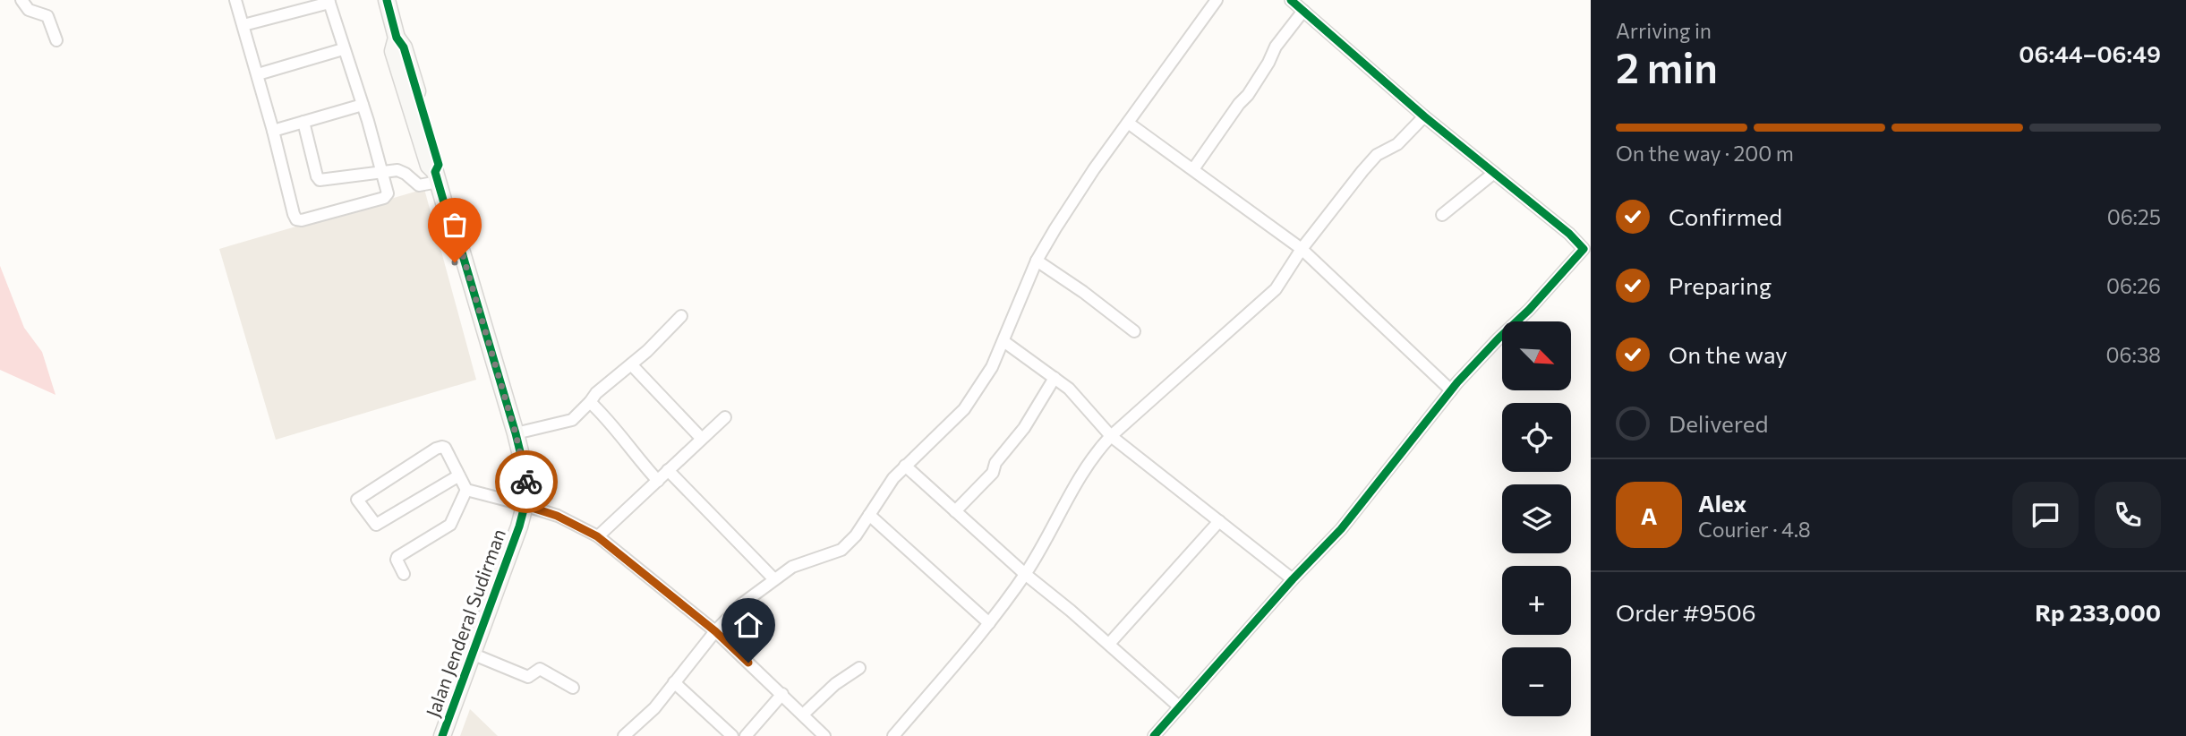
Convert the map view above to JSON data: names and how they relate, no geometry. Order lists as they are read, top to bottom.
{
  "streets": {
    "main road": ["Jalan Jenderal Sudirman"]
  },
  "north": "bottom right",
  "page": {
    "heading": ["2 min", "Arriving in", "06:44–06:49"],
    "panel": [
      "Alex",
      "Courier · 4.8",
      "Order #9506",
      "Rp 233,000"
    ],
    "bar": "On the way · 200 m",
    "list": [
      ["Confirmed", "06:25"],
      ["Preparing", "06:26"],
      ["On the way", "06:38"],
      "Delivered"
    ],
    "map_buttons": ["+", "−"],
    "round": "A"
  }
}
